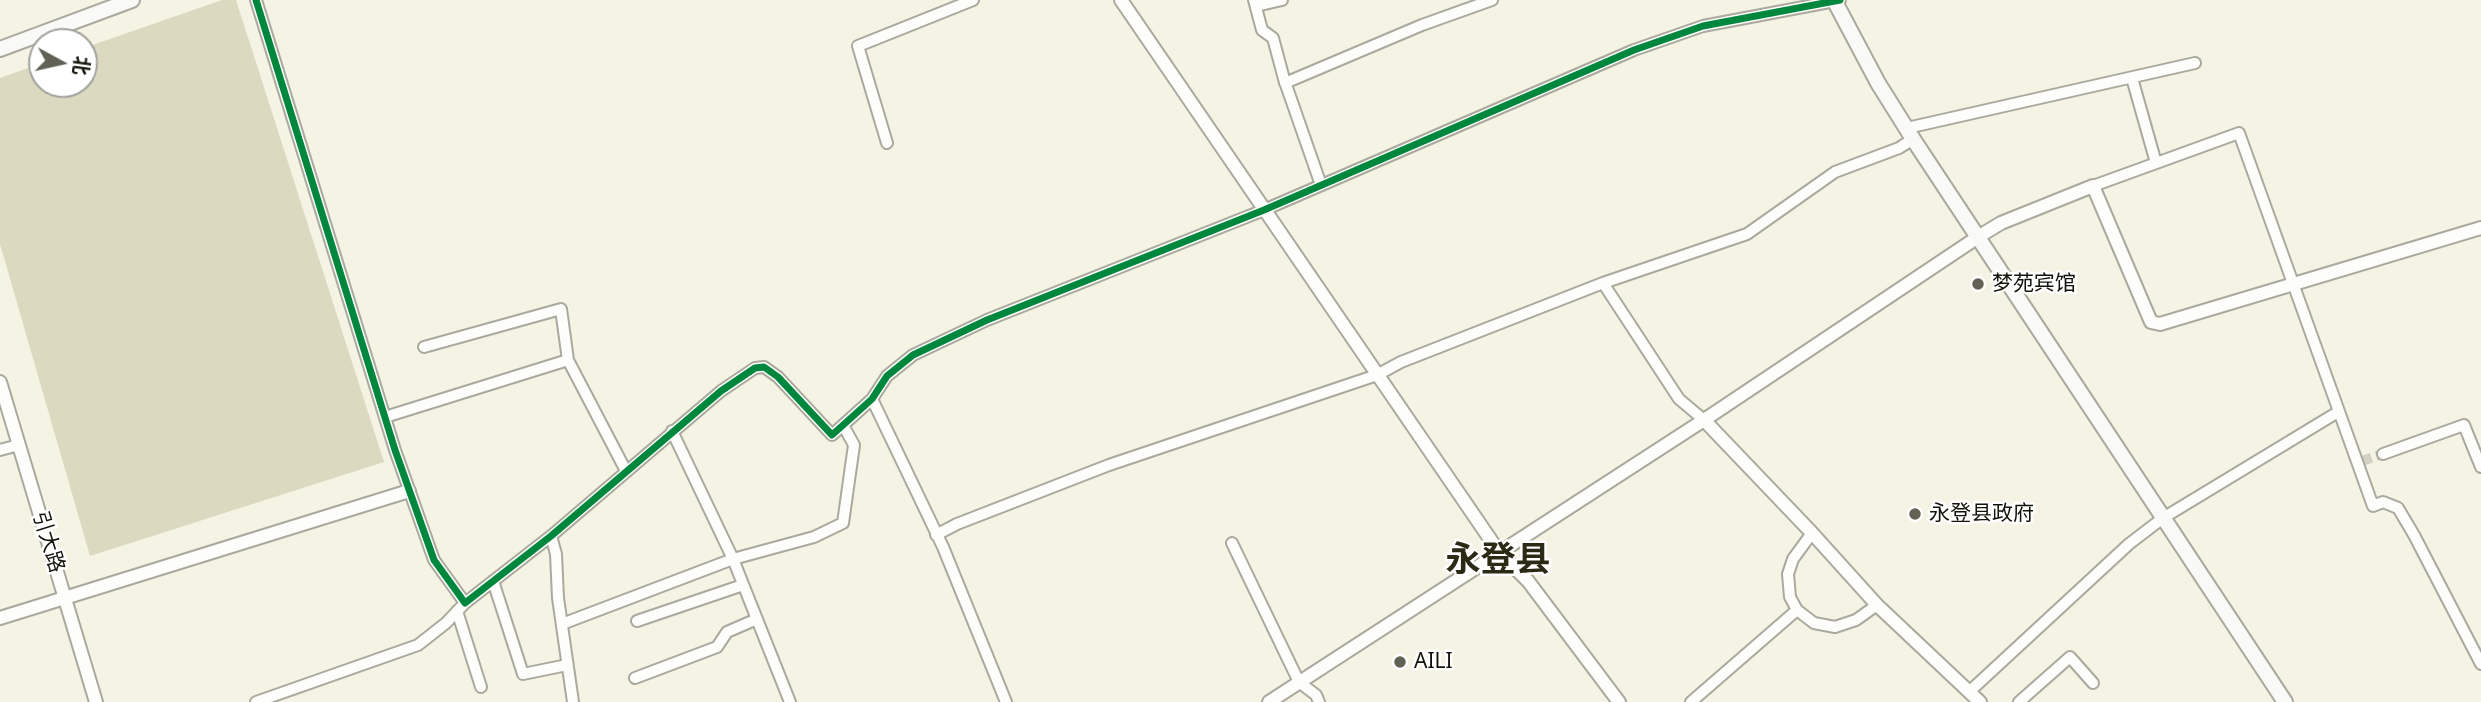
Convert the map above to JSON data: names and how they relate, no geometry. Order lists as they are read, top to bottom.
{
  "streets": {
    "street": ["引大路"]
  },
  "districts": ["永登县"],
  "places": ["梦苑宾馆", "永登县政府", "AILI"],
  "north": "right"
}
